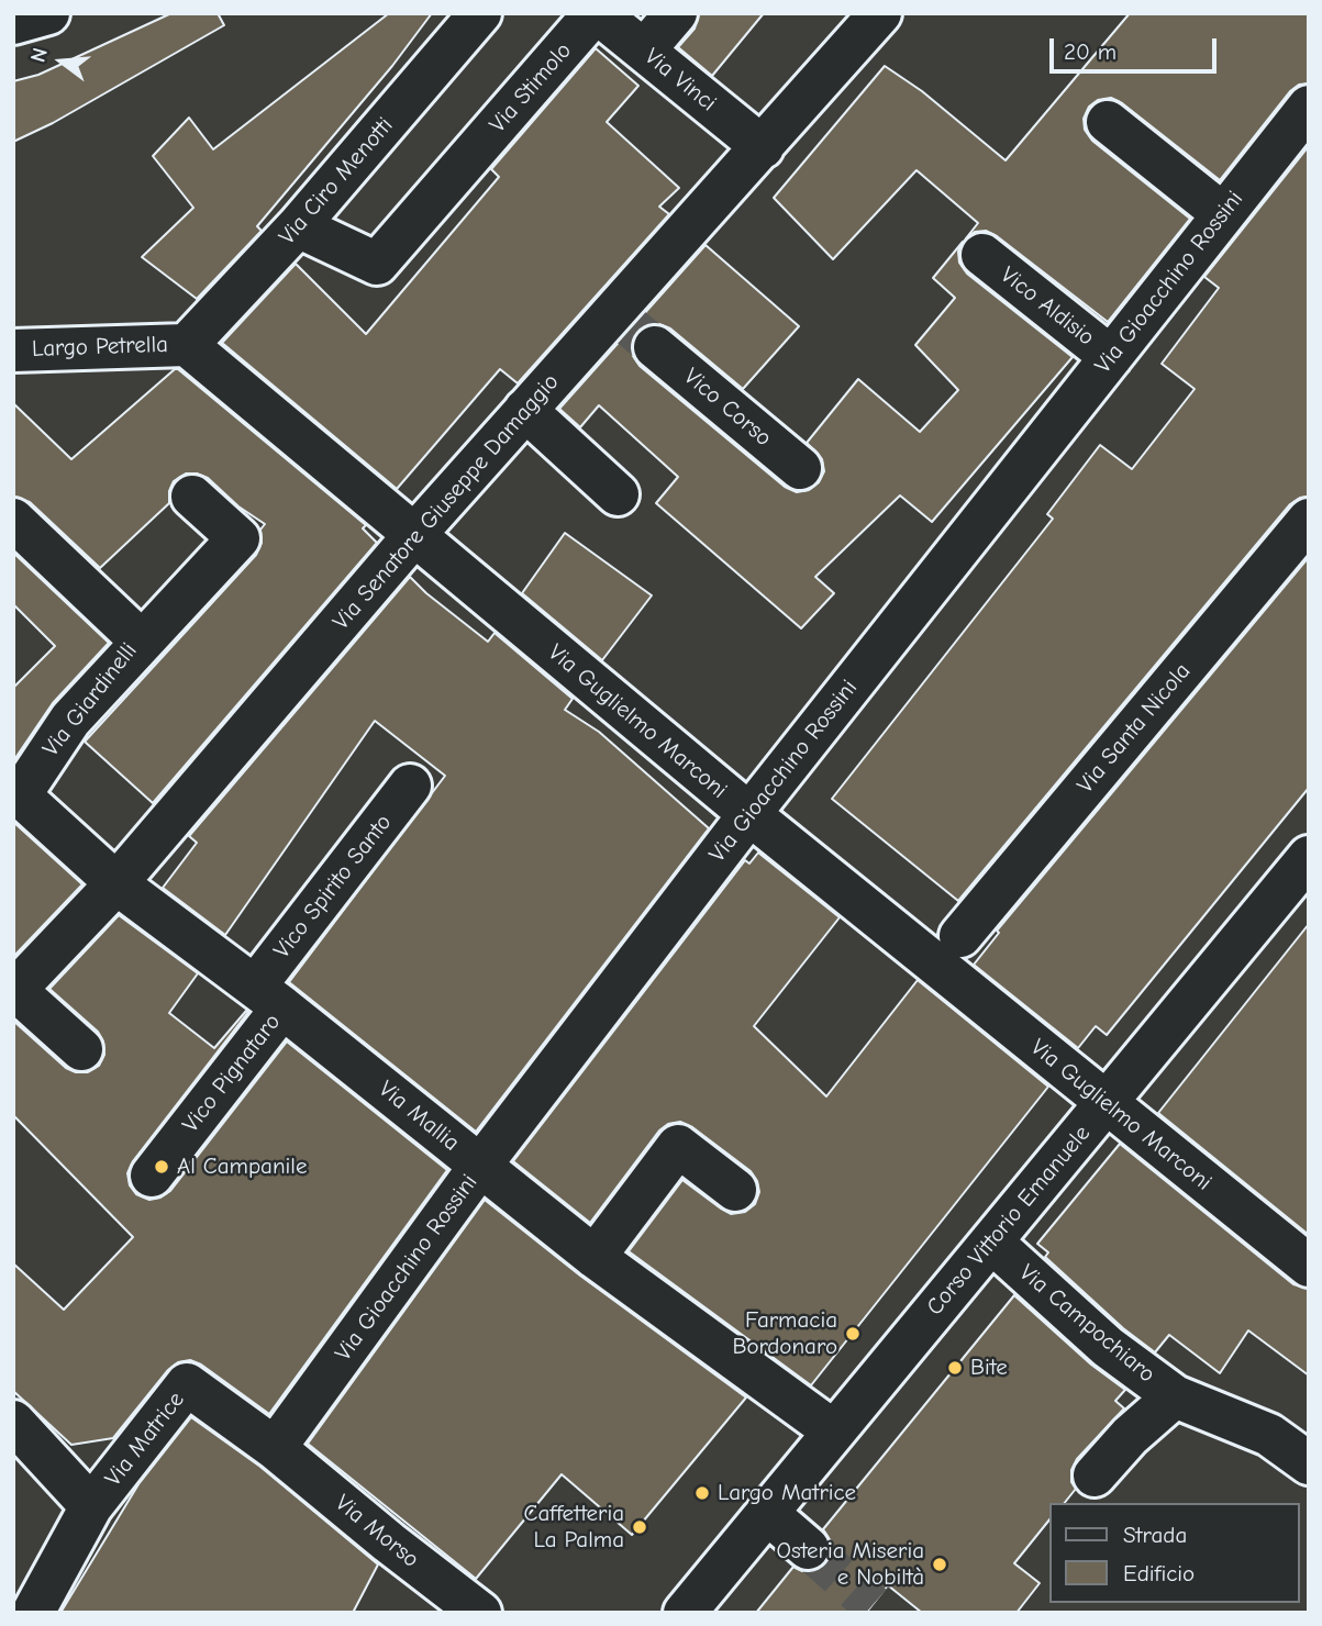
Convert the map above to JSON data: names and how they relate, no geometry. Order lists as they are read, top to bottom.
{
  "streets": {
    "street": [
      "Via Vinci",
      "Via Stimolo",
      "Via Ciro Menotti",
      "Via Gioacchino Rossini",
      "Vico Aldisio",
      "Largo Petrella",
      "Vico Corso",
      "Via Senatore Giuseppe Damaggio",
      "Via Giardinelli",
      "Via Guglielmo Marconi",
      "Via Santa Nicola",
      "Vico Spirito Santo",
      "Vico Pignataro",
      "Via Mallia",
      "Corso Vittorio Emanuele",
      "Via Campochiaro",
      "Via Matrice",
      "Via Morso"
    ]
  },
  "crossings": [
    ["Via Vinci", "Via Stimolo"],
    ["Via Vinci", "Via Senatore Giuseppe Damaggio"],
    ["Via Stimolo", "Via Ciro Menotti"],
    ["Via Ciro Menotti", "Largo Petrella"],
    ["Via Ciro Menotti", "Via Guglielmo Marconi"],
    ["Via Gioacchino Rossini", "Vico Aldisio"],
    ["Via Gioacchino Rossini", "Via Guglielmo Marconi"],
    ["Via Gioacchino Rossini", "Via Mallia"],
    ["Via Gioacchino Rossini", "Via Matrice"],
    ["Via Gioacchino Rossini", "Via Morso"],
    ["Largo Petrella", "Via Guglielmo Marconi"],
    ["Via Senatore Giuseppe Damaggio", "Via Giardinelli"],
    ["Via Senatore Giuseppe Damaggio", "Via Guglielmo Marconi"],
    ["Via Senatore Giuseppe Damaggio", "Via Mallia"],
    ["Via Giardinelli", "Via Mallia"],
    ["Via Guglielmo Marconi", "Corso Vittorio Emanuele"],
    ["Vico Spirito Santo", "Vico Pignataro"],
    ["Vico Spirito Santo", "Via Mallia"],
    ["Vico Pignataro", "Via Mallia"],
    ["Via Mallia", "Corso Vittorio Emanuele"],
    ["Corso Vittorio Emanuele", "Via Campochiaro"],
    ["Via Matrice", "Via Morso"]
  ],
  "places": [
    "Al Campanile",
    "Farmacia Bordonaro",
    "Bite",
    "Largo Matrice",
    "Caffetteria La Palma",
    "Osteria Miseria e Nobiltà"
  ],
  "legend": ["Strada", "Edificio"],
  "scale_bar": "20 m",
  "north": "left"
}
